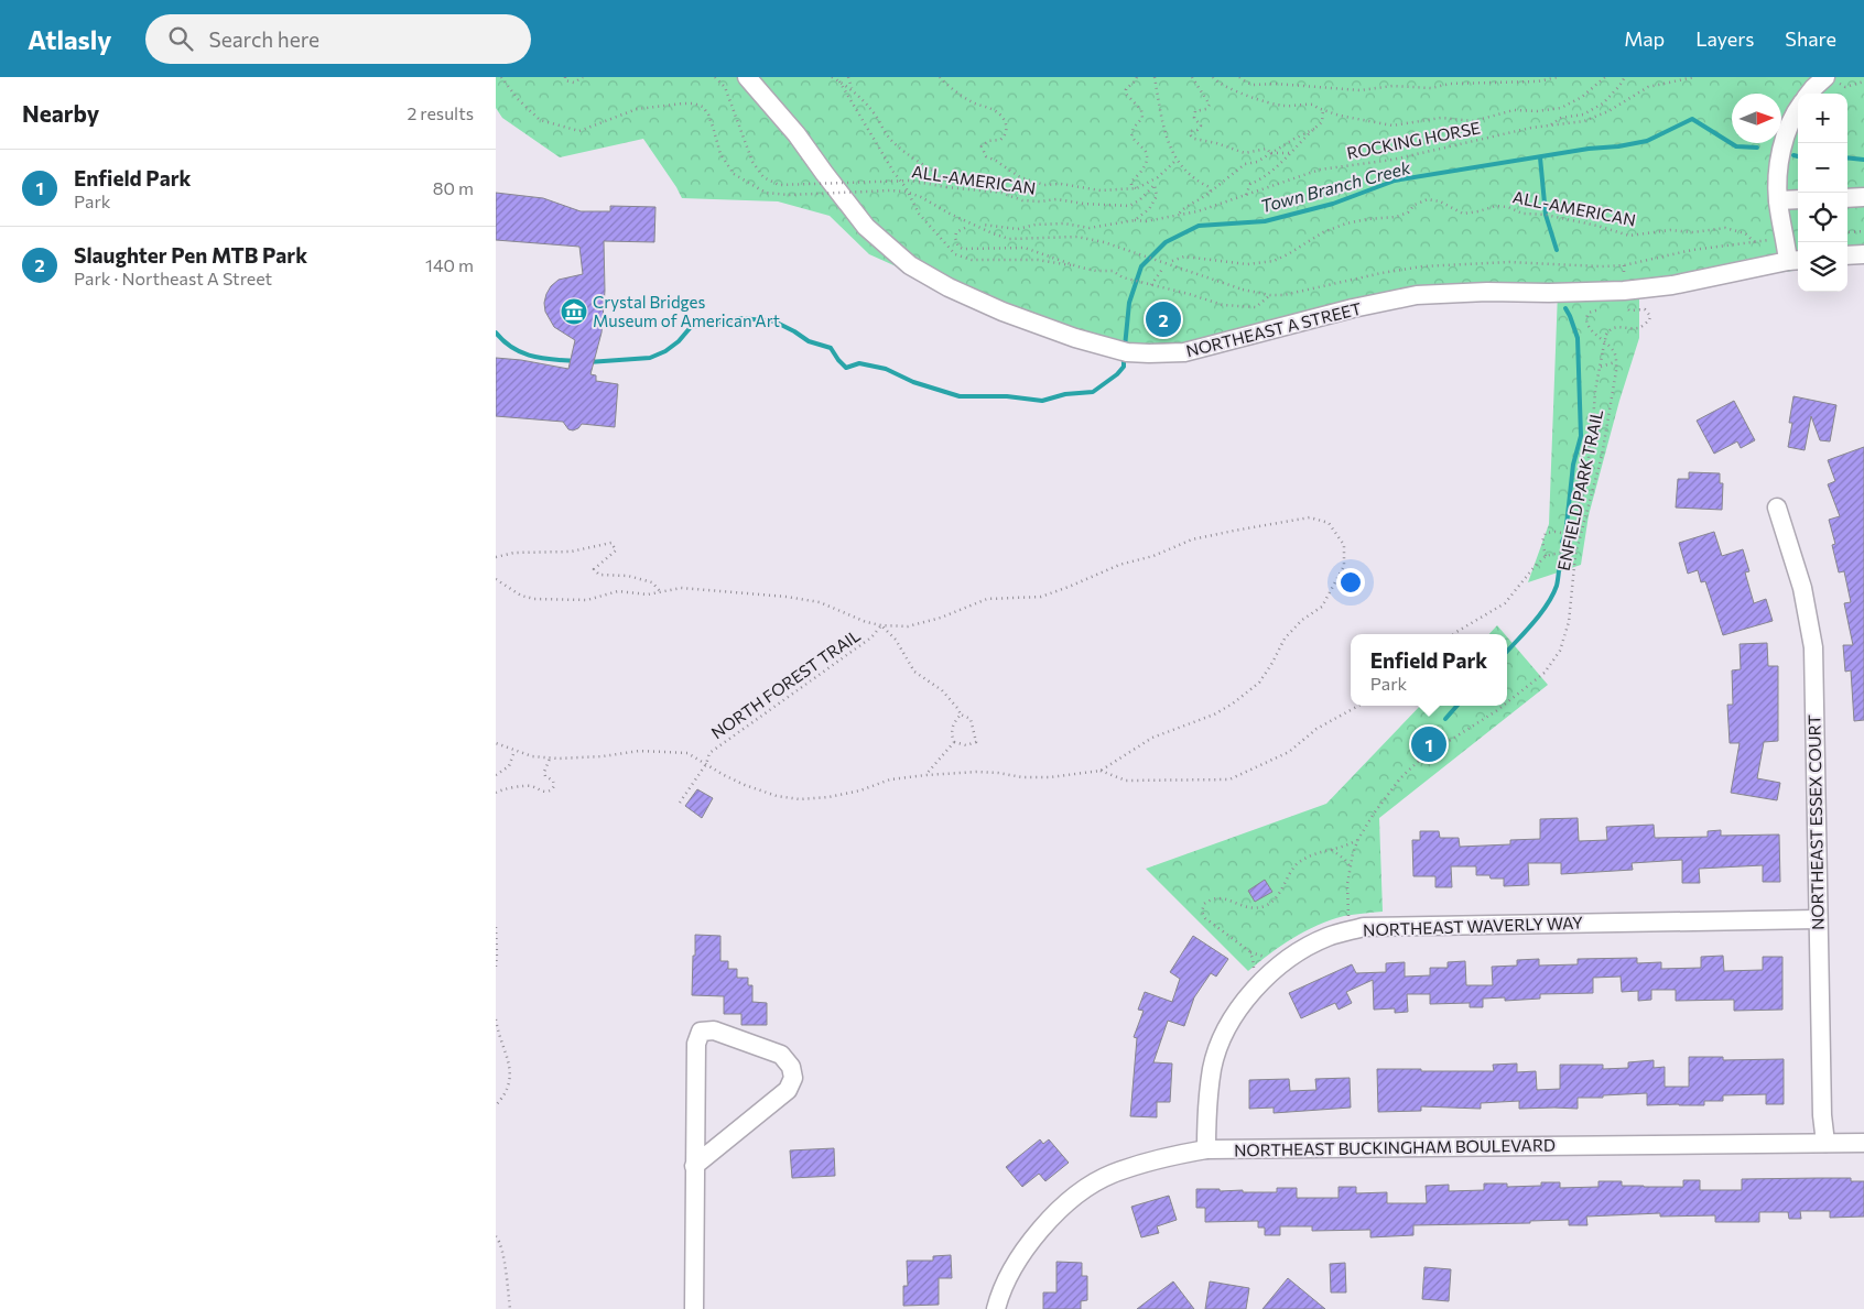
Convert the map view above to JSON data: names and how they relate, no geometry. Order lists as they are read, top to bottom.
{
  "streets": {
    "street": [
      "NORTHEAST A STREET",
      "NORTHEAST ESSEX COURT",
      "NORTHEAST WAVERLY WAY",
      "NORTHEAST BUCKINGHAM BOULEVARD"
    ],
    "path": [
      "ROCKING HORSE",
      "ALL-AMERICAN",
      "ENFIELD PARK TRAIL",
      "NORTH FOREST TRAIL"
    ]
  },
  "crossings": [
    ["ENFIELD PARK TRAIL", "NORTHEAST WAVERLY WAY"],
    ["NORTHEAST ESSEX COURT", "NORTHEAST WAVERLY WAY"],
    ["NORTHEAST ESSEX COURT", "NORTHEAST BUCKINGHAM BOULEVARD"],
    ["NORTHEAST WAVERLY WAY", "NORTHEAST BUCKINGHAM BOULEVARD"]
  ],
  "water": ["Town Branch Creek"],
  "places": {
    "museum": ["Crystal Bridges Museum of American Art"]
  },
  "north": "right",
  "page": {
    "header": "Atlasly",
    "search": "Search here",
    "nav": ["Map", "Layers", "Share"],
    "heading": ["Nearby", "2 results"],
    "map_buttons": ["+", "−"],
    "list": [
      {
        "mark": "1",
        "name": "Enfield Park",
        "note": "Park",
        "value": "80 m"
      },
      {
        "mark": "2",
        "name": "Slaughter Pen MTB Park",
        "note": "Park · Northeast A Street",
        "value": "140 m"
      }
    ],
    "pins": ["2", "1"],
    "popup": ["Enfield Park", "Park"]
  }
}
